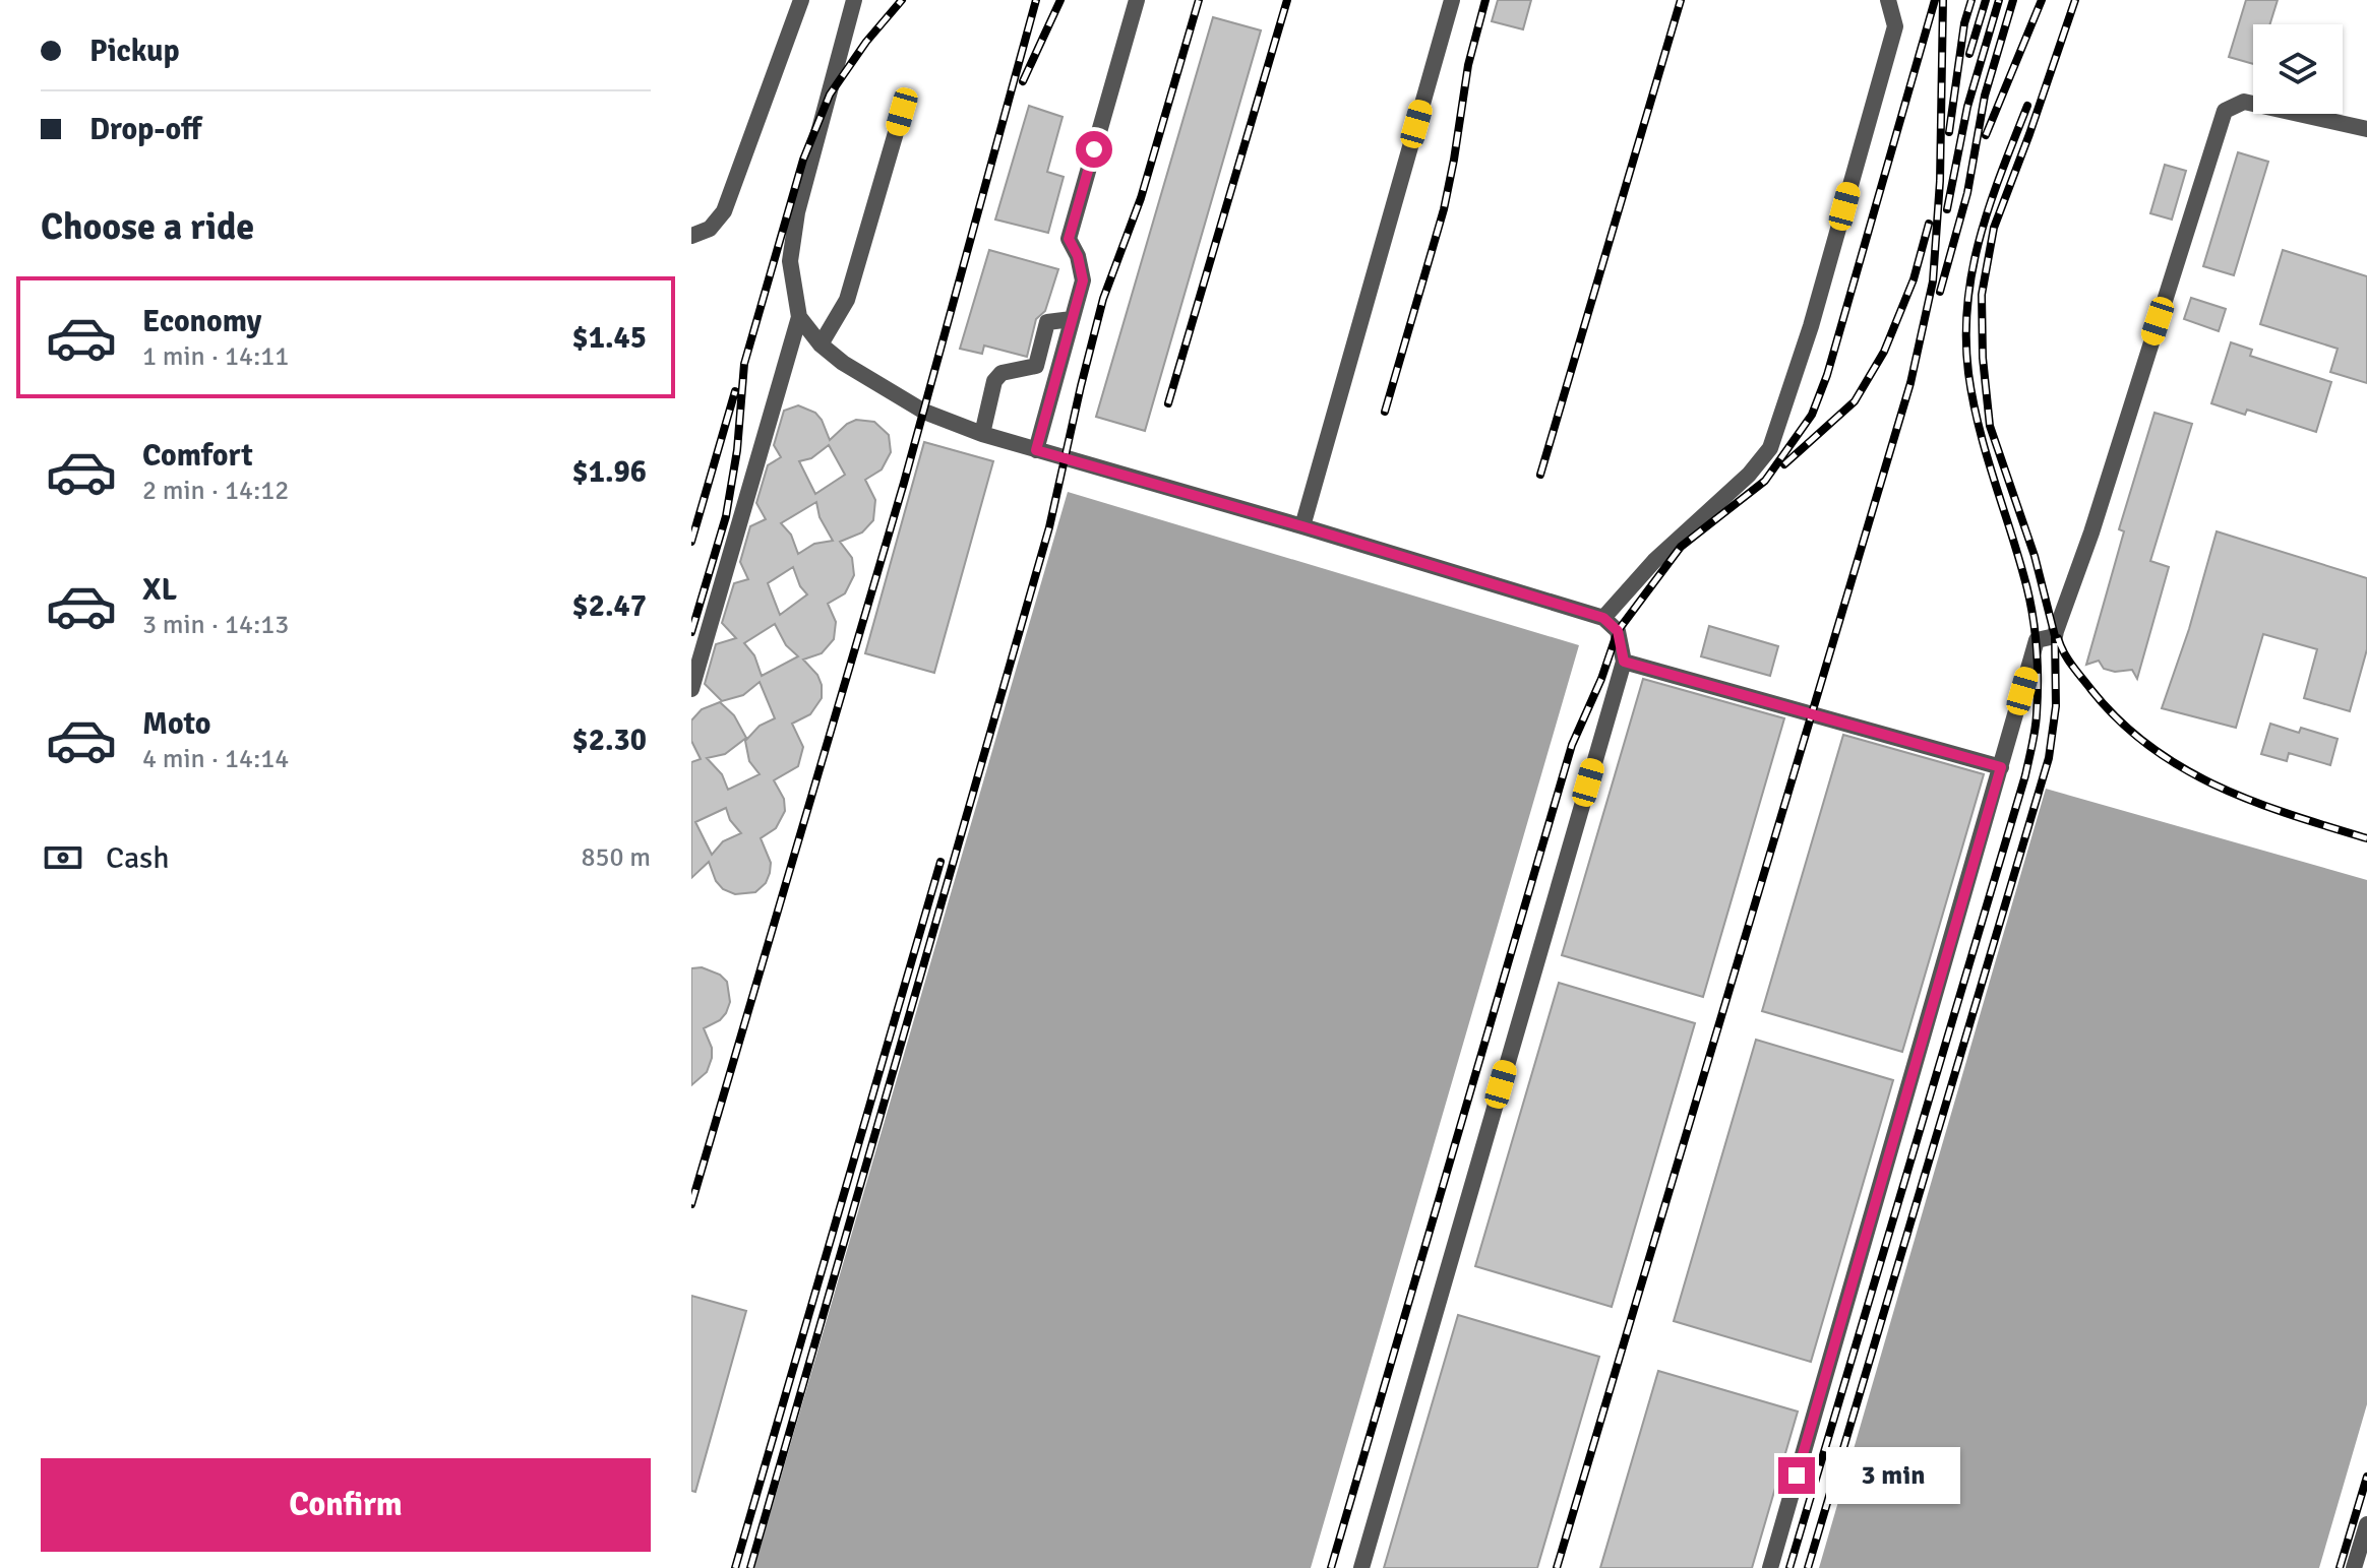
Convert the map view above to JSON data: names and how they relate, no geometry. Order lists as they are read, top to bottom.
{
  "page": {
    "banner": ["Pickup", "Drop-off"],
    "heading": "Choose a ride",
    "list": [
      {
        "name": "Economy",
        "note": "1 min · 14:11",
        "value": "$1.45"
      },
      {
        "name": "Comfort",
        "note": "2 min · 14:12",
        "value": "$1.96"
      },
      {
        "name": "XL",
        "note": "3 min · 14:13",
        "value": "$2.47"
      },
      {
        "name": "Moto",
        "note": "4 min · 14:14",
        "value": "$2.30"
      }
    ],
    "pay": ["Cash", "850 m"],
    "buttons": "Confirm",
    "bubble": "3 min"
  }
}
